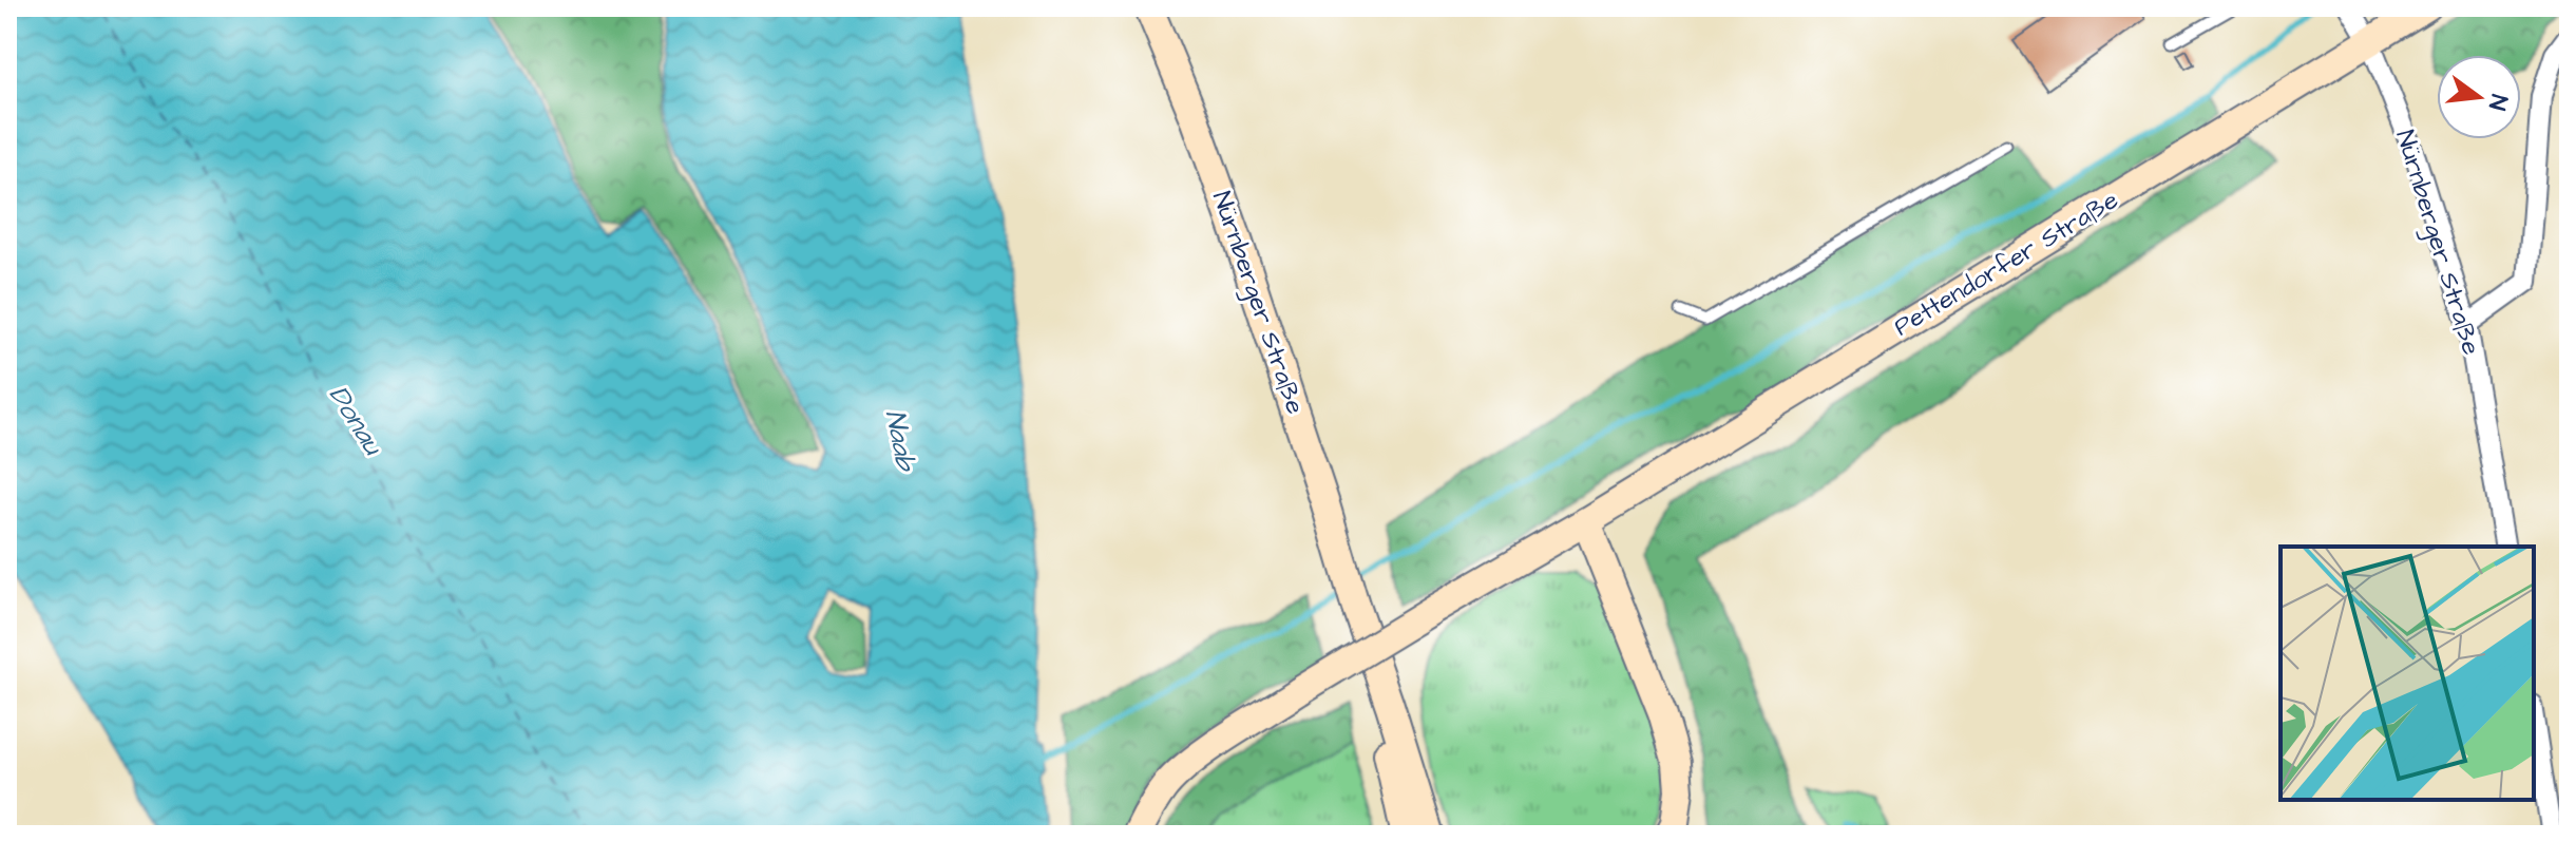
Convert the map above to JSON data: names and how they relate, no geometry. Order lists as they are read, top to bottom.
{
  "streets": {
    "main road": ["Nürnberger Straße", "Pettendorfer Straße"]
  },
  "crossings": [
    ["Nürnberger Straße", "Pettendorfer Straße"]
  ],
  "water": ["Donau", "Naab"],
  "north": "right"
}
